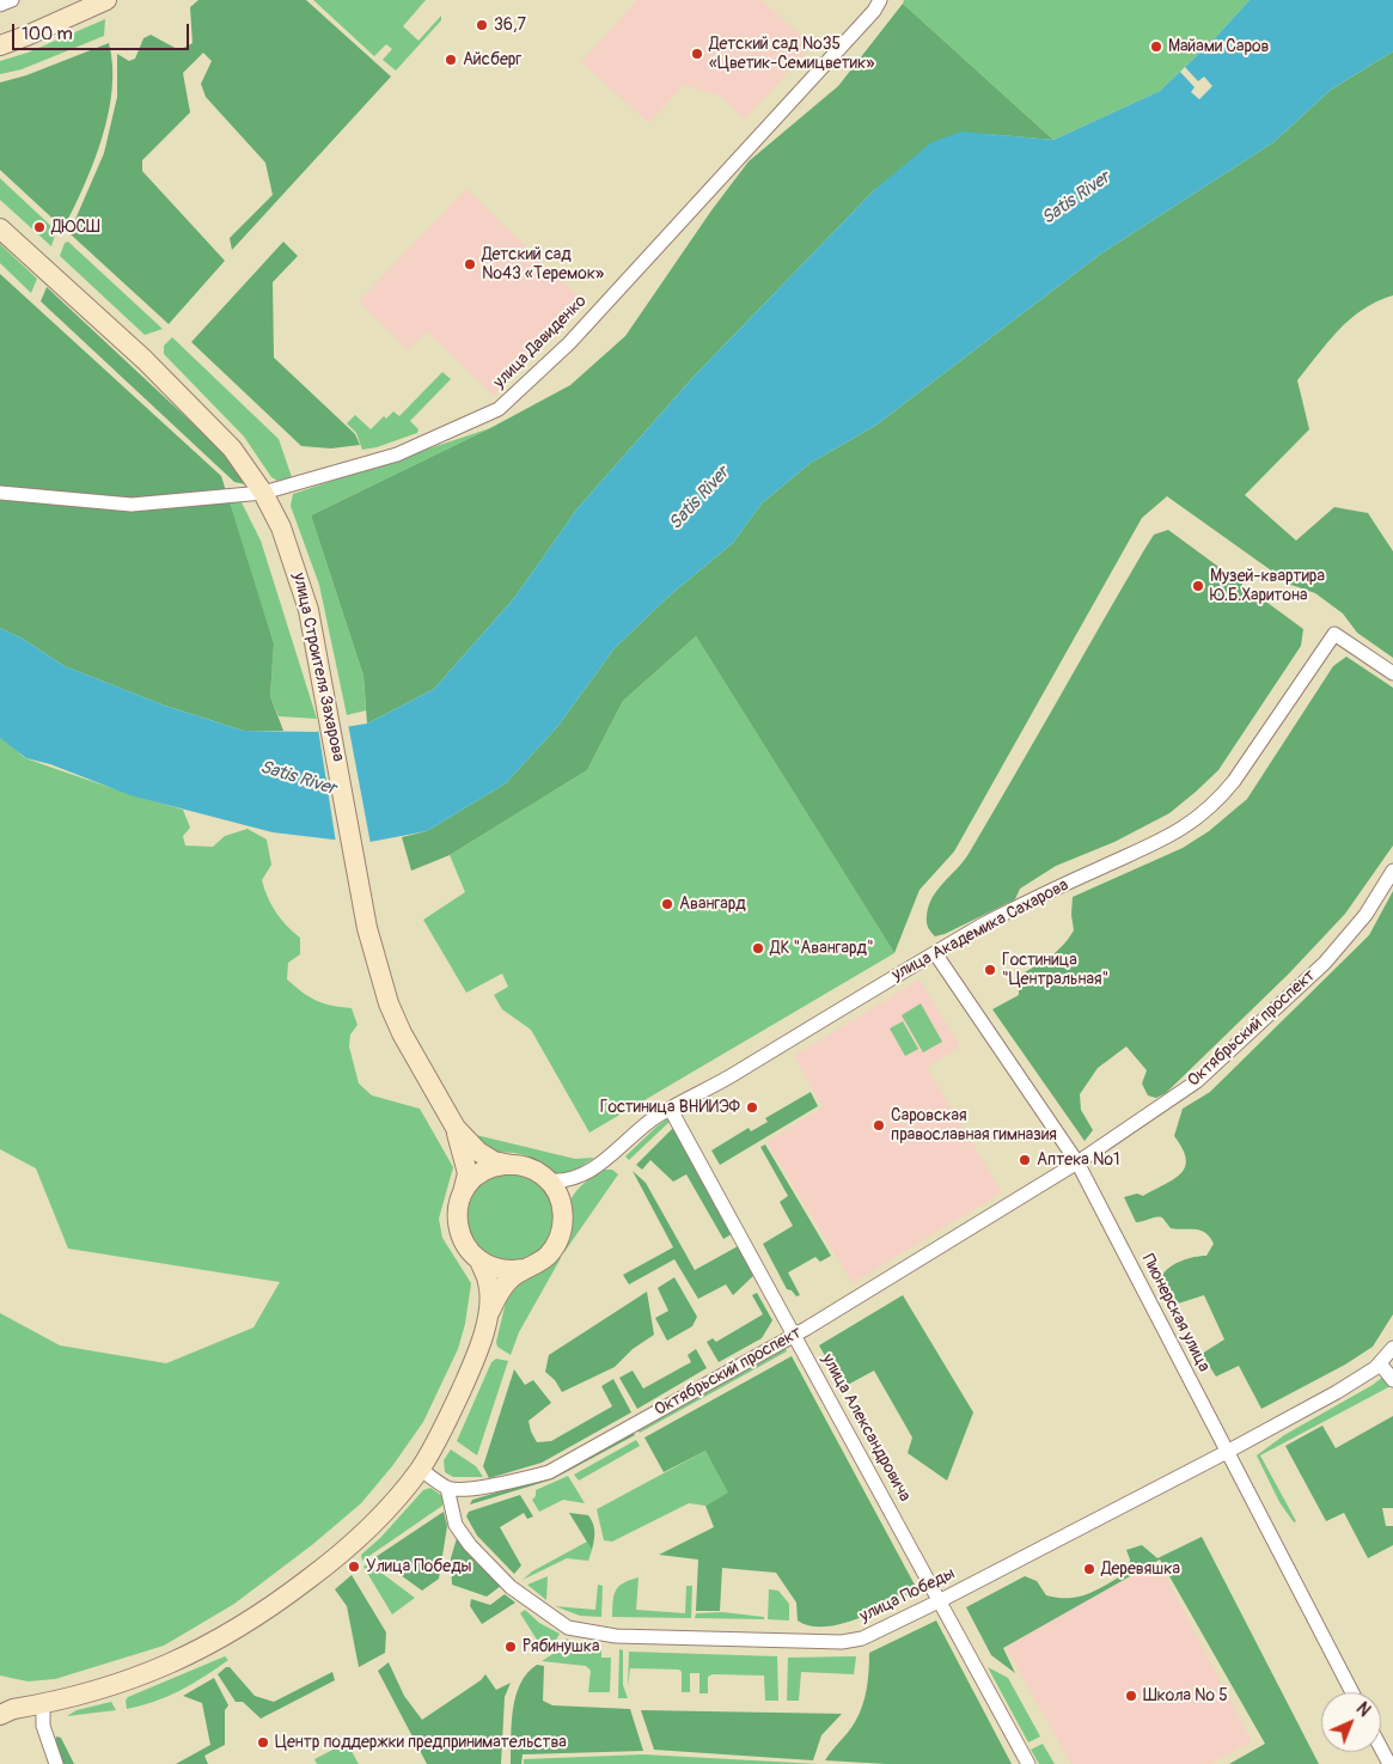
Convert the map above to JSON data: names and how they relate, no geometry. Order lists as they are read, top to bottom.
{
  "streets": {
    "street": [
      "улица Давиденко",
      "улица Строителя Захарова",
      "улица Академика Сахарова",
      "Октябрьский проспект",
      "Пионерская улица",
      "улица Александровича",
      "улица Победы"
    ]
  },
  "crossings": [
    ["улица Давиденко", "улица Строителя Захарова"],
    ["улица Строителя Захарова", "улица Академика Сахарова"],
    ["улица Академика Сахарова", "Пионерская улица"],
    ["улица Академика Сахарова", "улица Александровича"],
    ["Октябрьский проспект", "Пионерская улица"],
    ["Октябрьский проспект", "улица Александровича"],
    ["Октябрьский проспект", "улица Победы"],
    ["Пионерская улица", "улица Победы"],
    ["улица Александровича", "улица Победы"]
  ],
  "water": ["Satis River"],
  "places": [
    "36,7",
    "Майами Саров",
    "Детский сад №35 «Цветик-Семицветик»",
    "Айсберг",
    "ДЮСШ",
    "Детский сад №43 «Теремок»",
    "Музей-квартира Ю.Б.Харитона",
    "Авангард",
    "ДК \"Авангард\"",
    "Гостиница \"Центральная\"",
    "Гостиница ВНИИЭФ",
    "Саровская православная гимназия",
    "Аптека №1",
    "Улица Победы",
    "Деревяшка",
    "Рябинушка",
    "Школа № 5",
    "Центр поддержки предпринимательства"
  ],
  "scale_bar": "100 m",
  "north": "top right"
}
